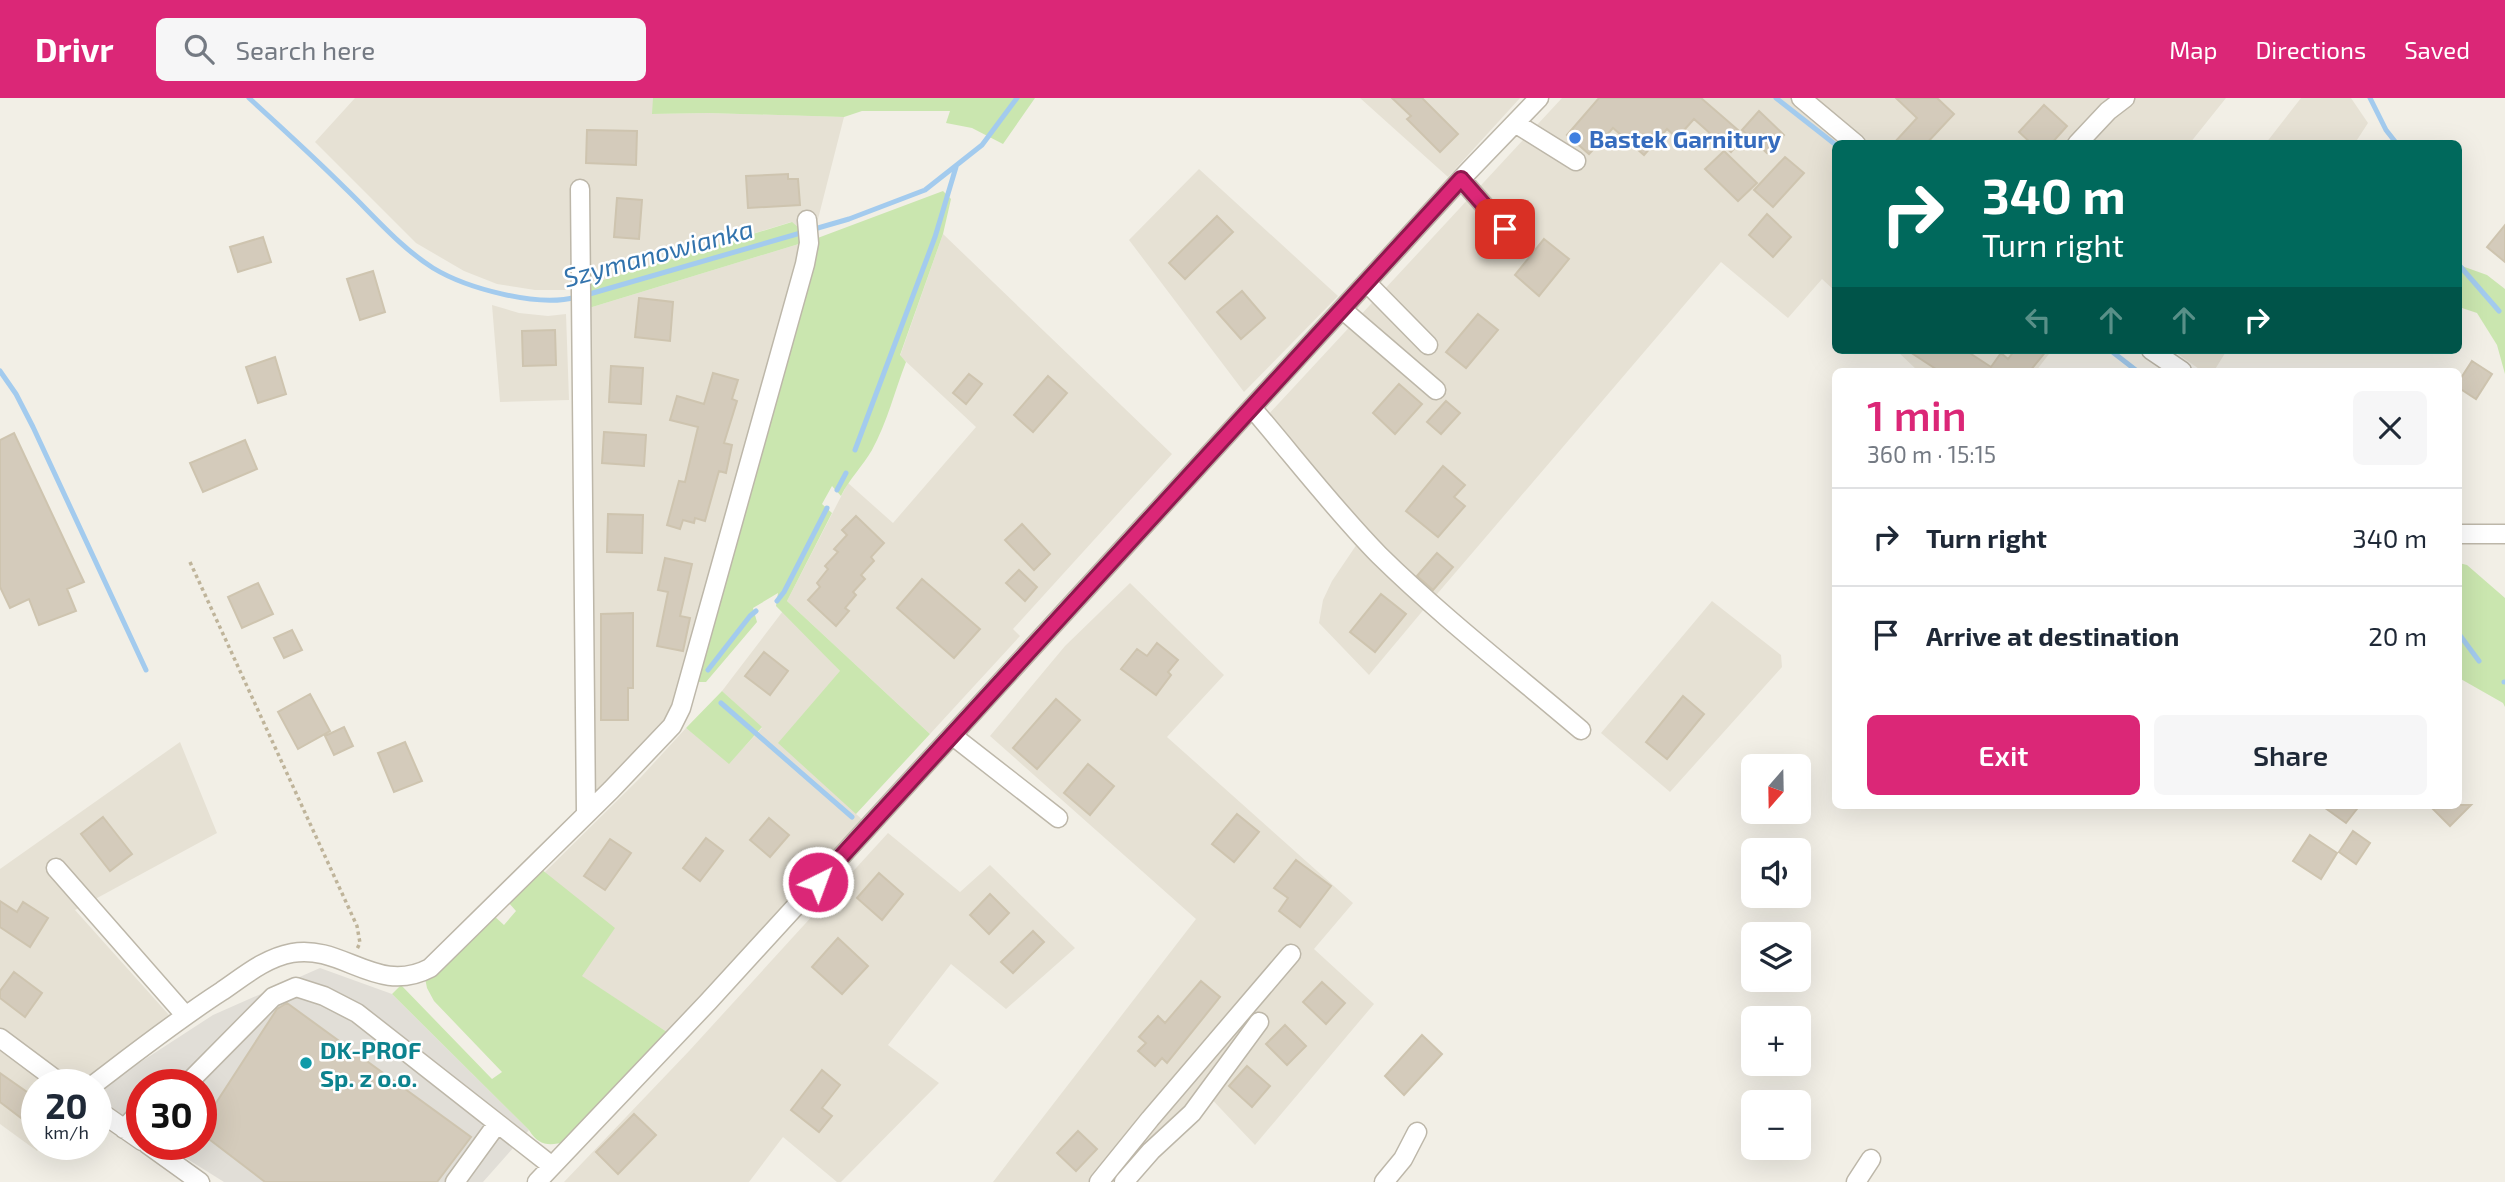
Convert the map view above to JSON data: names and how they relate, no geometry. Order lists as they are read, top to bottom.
{
  "water": ["Szymanowianka"],
  "places": ["Bastek Garnitury", "DK-PROF Sp. z o.o."],
  "north": "bottom",
  "page": {
    "header": "Drivr",
    "search": "Search here",
    "nav": ["Map", "Directions", "Saved"],
    "turn": ["340 m", "Turn right"],
    "heading": ["1 min", "360 m · 15:15"],
    "list": [
      {
        "name": "Turn right",
        "value": "340 m"
      },
      {
        "name": "Arrive at destination",
        "value": "20 m"
      }
    ],
    "buttons": ["Exit", "Share"],
    "map_buttons": ["+", "−"],
    "speed": "20 km/h",
    "limit": "30"
  }
}
